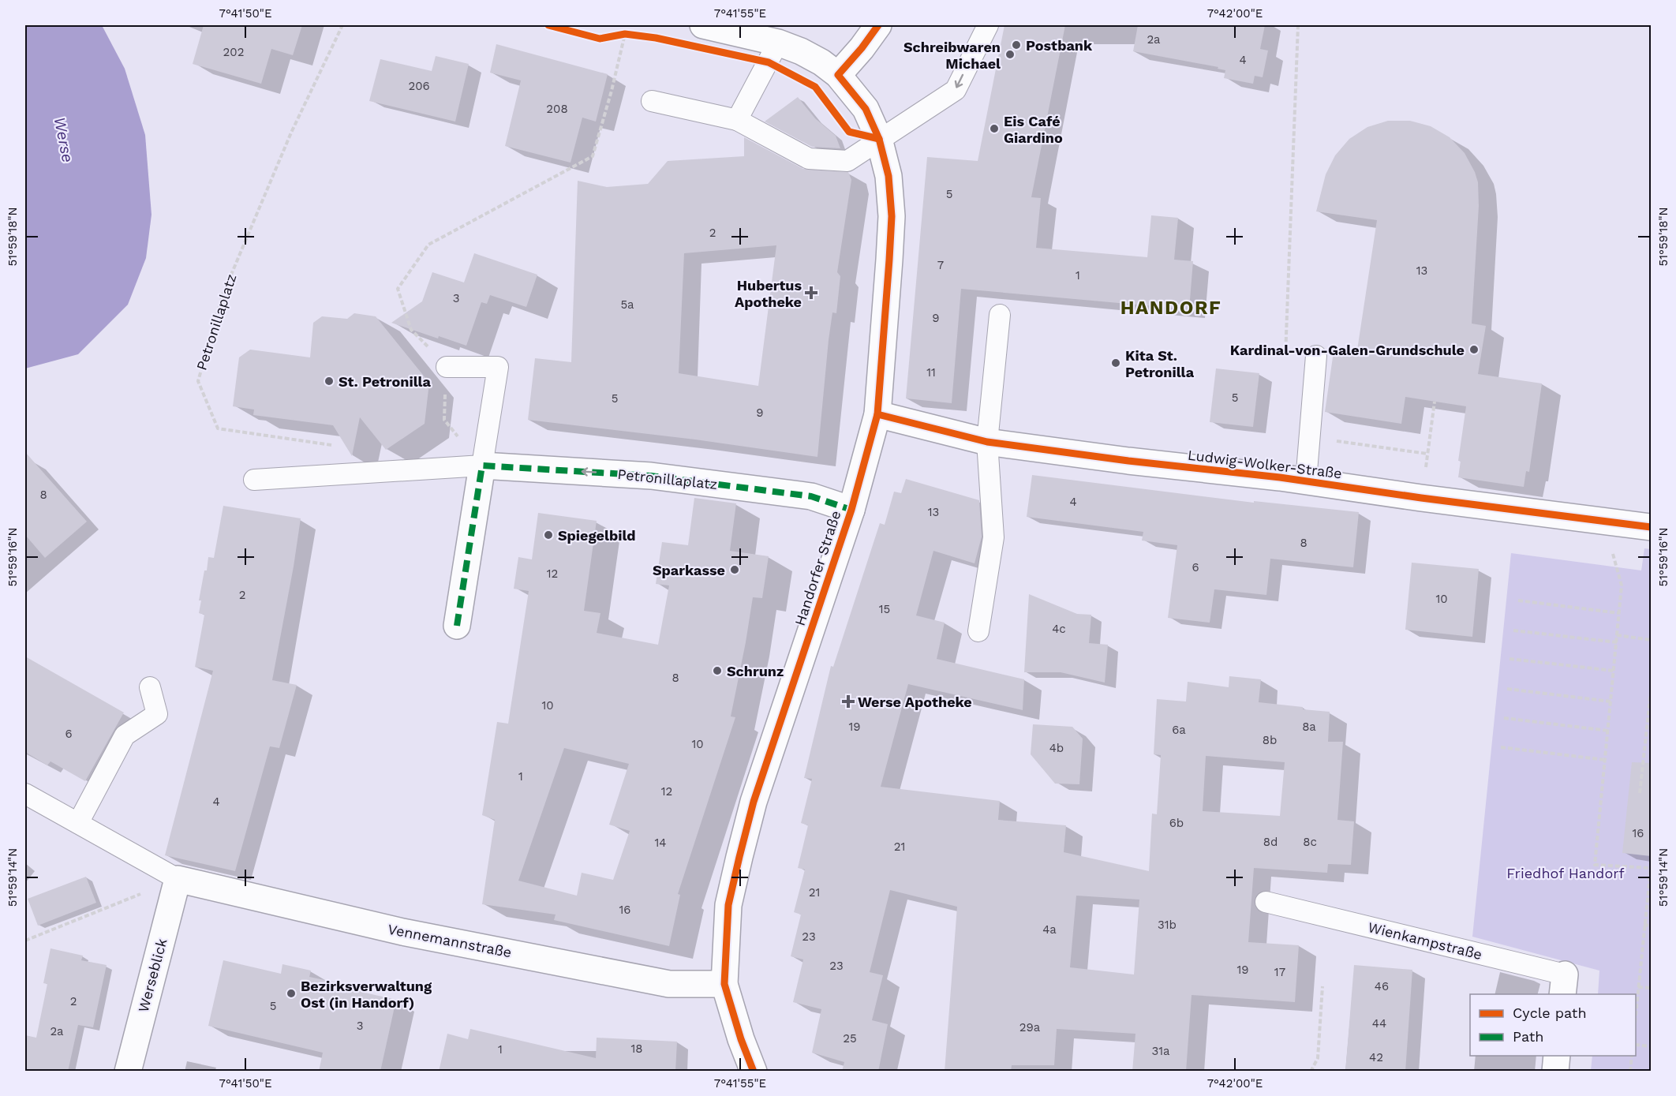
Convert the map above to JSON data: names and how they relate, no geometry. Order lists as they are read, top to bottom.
{
  "streets": {
    "street": [
      "Petronillaplatz",
      "Ludwig-Wolker-Straße",
      "Handorfer Straße",
      "Vennemannstraße",
      "Werseblick"
    ],
    "lane": ["Wienkampstraße"]
  },
  "crossings": [
    ["Petronillaplatz", "Handorfer Straße"],
    ["Ludwig-Wolker-Straße", "Handorfer Straße"],
    ["Handorfer Straße", "Vennemannstraße"],
    ["Vennemannstraße", "Werseblick"]
  ],
  "districts": ["HANDORF"],
  "water": ["Werse"],
  "parks": ["Friedhof Handorf"],
  "places": {
    "other": [
      "Postbank",
      "Schreibwaren Michael",
      "Eis Café Giardino",
      "Kardinal-von-Galen-Grundschule",
      "Kita St. Petronilla",
      "St. Petronilla",
      "Spiegelbild",
      "Sparkasse",
      "Schrunz",
      "Bezirksverwaltung Ost (in Handorf)"
    ],
    "health": ["Hubertus Apotheke", "Werse Apotheke"]
  },
  "house_numbers": [
    "2a",
    "202",
    "4",
    "206",
    "208",
    "5",
    "2",
    "7",
    "13",
    "1",
    "3",
    "5a",
    "9",
    "11",
    "5",
    "5",
    "9",
    "8",
    "4",
    "13",
    "8",
    "6",
    "12",
    "2",
    "10",
    "15",
    "4c",
    "8",
    "10",
    "19",
    "8a",
    "6a",
    "6",
    "8b",
    "10",
    "4b",
    "1",
    "12",
    "4",
    "6b",
    "16",
    "8d",
    "8c",
    "14",
    "21",
    "21",
    "16",
    "31b",
    "4a",
    "23",
    "23",
    "19",
    "17",
    "46",
    "2",
    "5",
    "44",
    "3",
    "29a",
    "2a",
    "25",
    "18",
    "1",
    "31a",
    "42"
  ],
  "legend": ["Cycle path", "Path"],
  "coordinates": [
    "7°41'50\"E",
    "7°41'55\"E",
    "7°42'00\"E",
    "51°59'18\"N",
    "51°59'16\"N",
    "51°59'14\"N"
  ]
}
